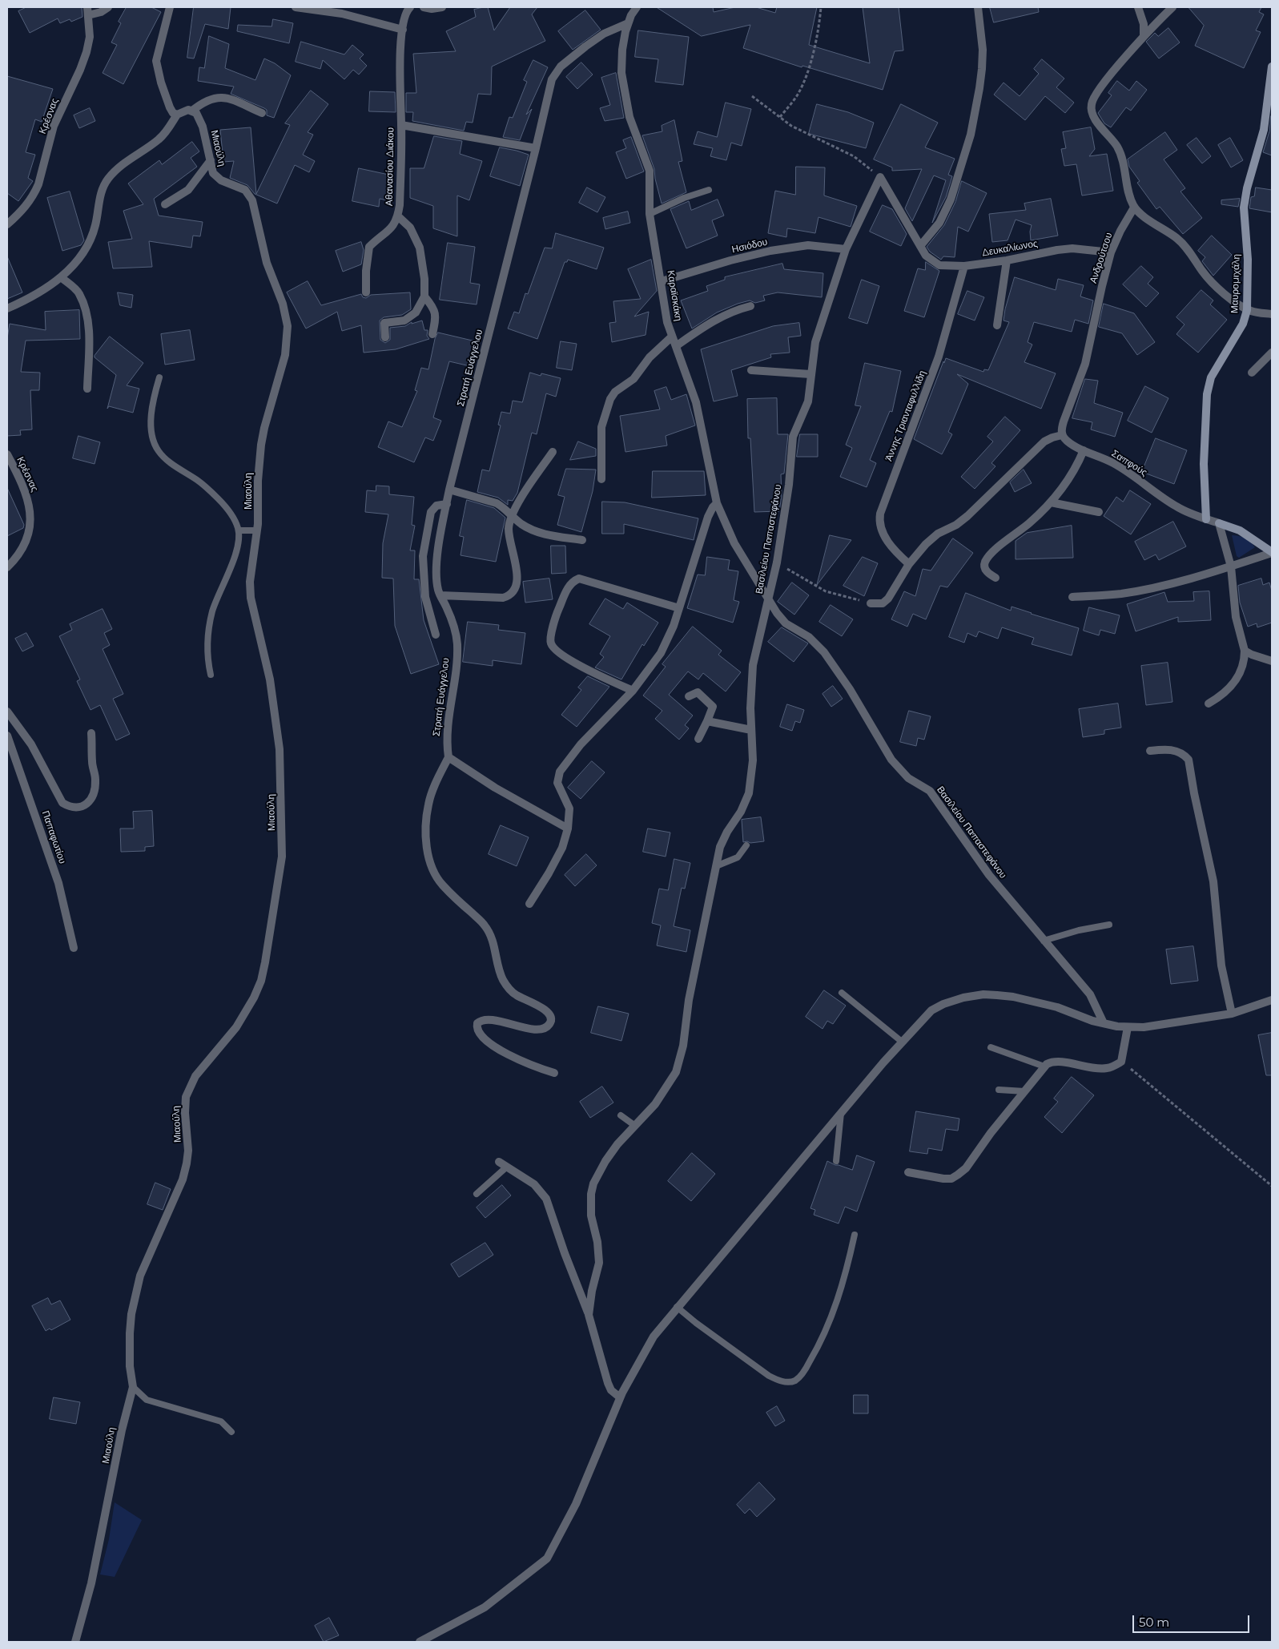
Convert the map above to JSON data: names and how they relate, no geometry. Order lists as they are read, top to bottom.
{
  "streets": {
    "street": [
      "Κρέσνας",
      "Μιαούλη",
      "Αθανασίου Διάκου",
      "Ησιόδου",
      "Δευκαλίωνος",
      "Ανδρούτσου",
      "Μαυρομιχάλη",
      "Καραϊσκάκη",
      "Στρατή Ευάγγελου",
      "Άννης Τριανταφυλλίδη",
      "Σαπφούς",
      "Βασιλείου Παπαστεφάνου",
      "Παπαφωτίου"
    ]
  },
  "crossings": [
    ["Ησιόδου", "Καραϊσκάκη"],
    ["Ησιόδου", "Βασιλείου Παπαστεφάνου"],
    ["Δευκαλίωνος", "Ανδρούτσου"],
    ["Δευκαλίωνος", "Άννης Τριανταφυλλίδη"],
    ["Μαυρομιχάλη", "Σαπφούς"],
    ["Καραϊσκάκη", "Στρατή Ευάγγελου"],
    ["Καραϊσκάκη", "Βασιλείου Παπαστεφάνου"]
  ],
  "scale_bar": "50 m"
}
